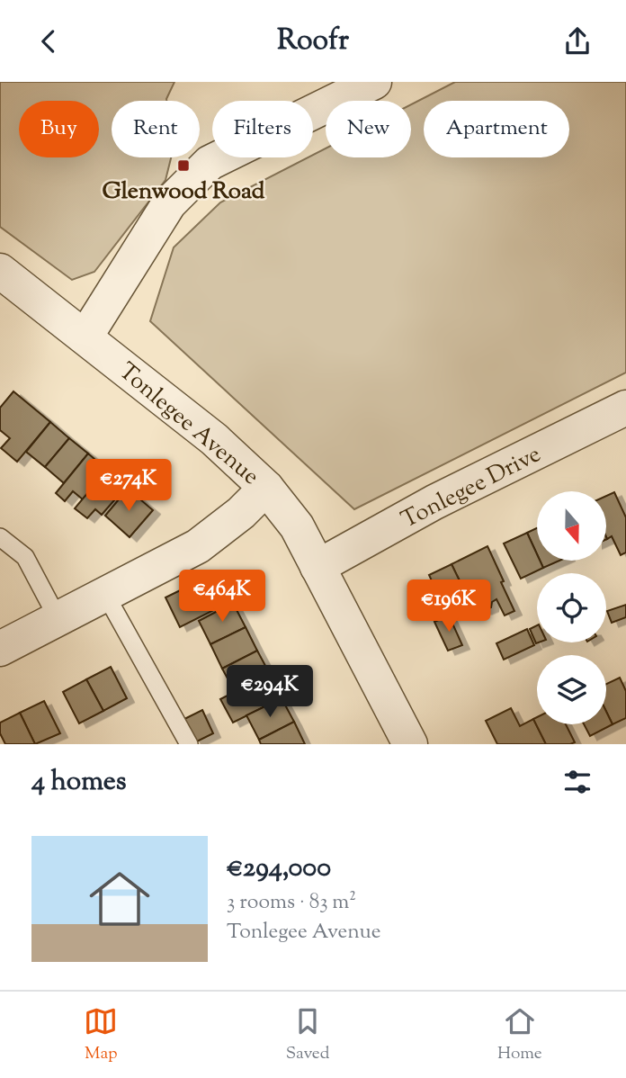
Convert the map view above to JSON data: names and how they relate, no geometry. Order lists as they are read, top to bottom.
{
  "streets": {
    "street": ["Tonlegee Avenue", "Tonlegee Drive"]
  },
  "crossings": [
    ["Tonlegee Avenue", "Tonlegee Drive"]
  ],
  "places": {
    "transit": ["Glenwood Road"]
  },
  "north": "bottom",
  "page": {
    "header": "Roofr",
    "chip": [
      "Buy",
      "Rent",
      "Filters",
      "New",
      "Apartment"
    ],
    "price": [
      "€274K",
      "€464K",
      "€196K",
      "€294K"
    ],
    "heading": "4 homes",
    "list": [
      {
        "name": "€294,000",
        "note": "3 rooms · 83 m² · Tonlegee Avenue"
      }
    ],
    "tabs": ["Map", "Saved", "Home"]
  }
}
